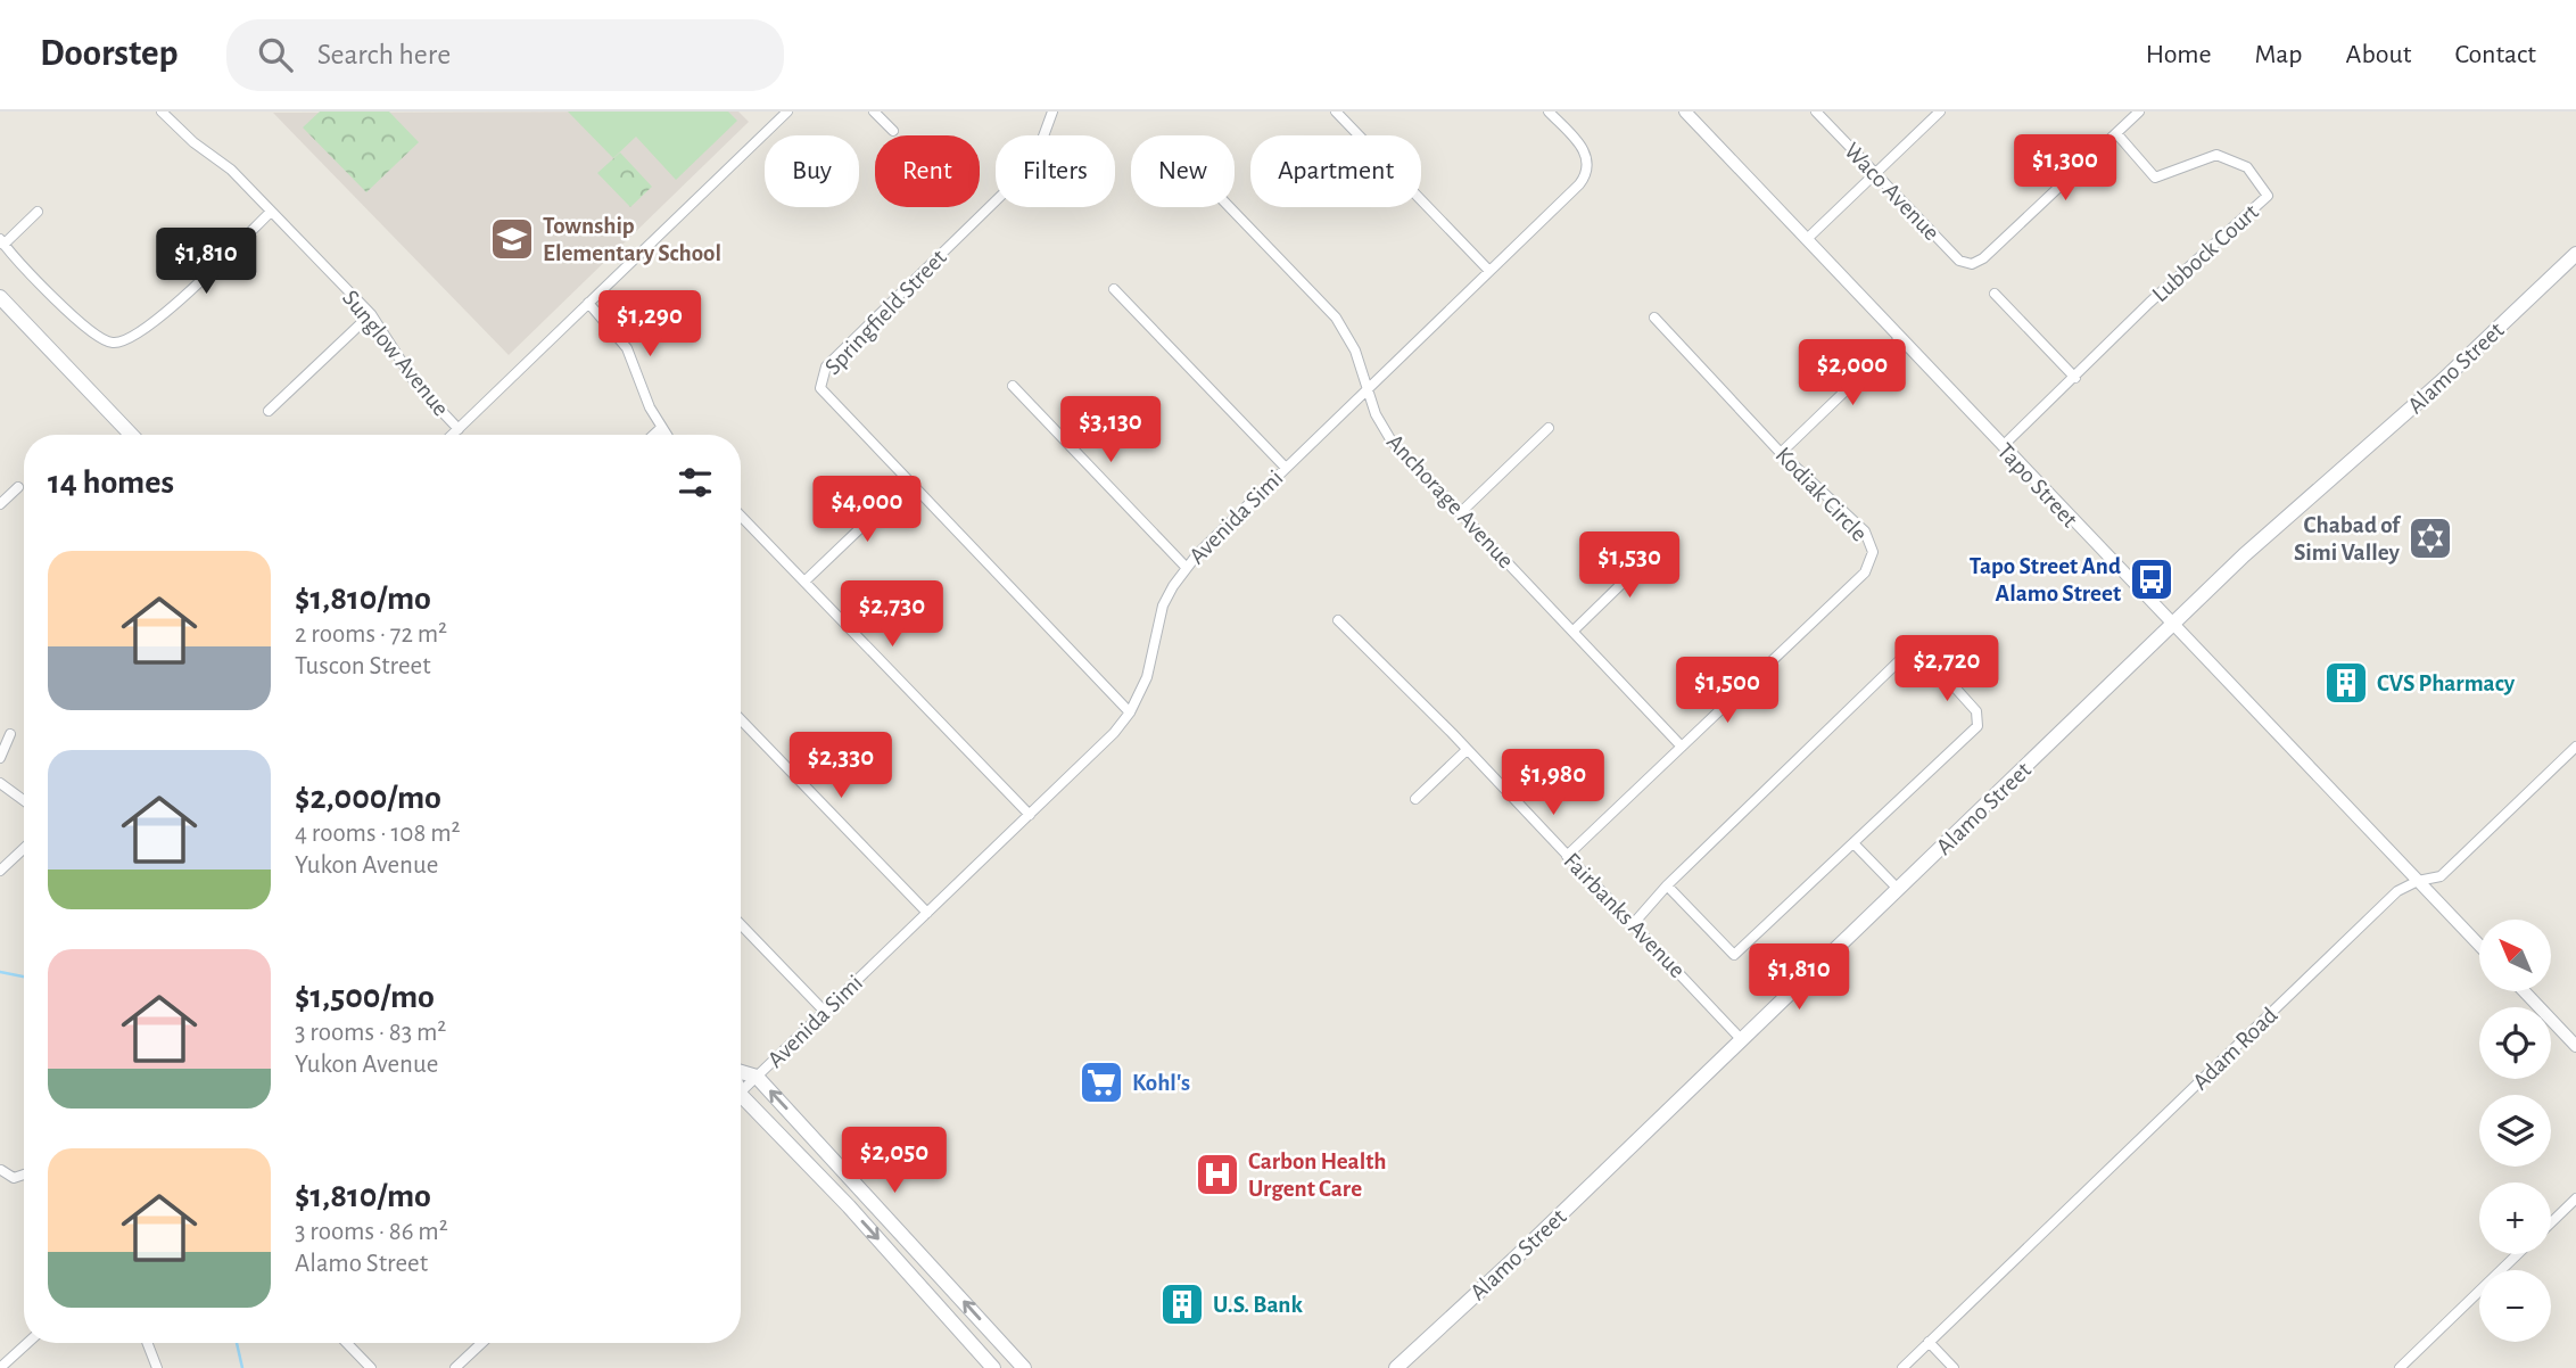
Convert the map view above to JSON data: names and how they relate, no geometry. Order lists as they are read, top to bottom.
{
  "streets": {
    "main road": ["Alamo Street"],
    "street": [
      "Waco Avenue",
      "Lubbock Court",
      "Springfield Street",
      "Sunglow Avenue",
      "Tapo Street",
      "Kodiak Circle",
      "Anchorage Avenue",
      "Avenida Simi",
      "Fairbanks Avenue",
      "Adam Road"
    ]
  },
  "crossings": [
    ["Waco Avenue", "Lubbock Court"],
    ["Lubbock Court", "Tapo Street"],
    ["Springfield Street", "Avenida Simi"],
    ["Alamo Street", "Tapo Street"],
    ["Alamo Street", "Fairbanks Avenue"],
    ["Tapo Street", "Adam Road"],
    ["Kodiak Circle", "Anchorage Avenue"],
    ["Anchorage Avenue", "Avenida Simi"]
  ],
  "places": {
    "school or university": ["Township Elementary School"],
    "synagogue": ["Chabad of Simi Valley"],
    "bus stop": ["Tapo Street And Alamo Street"],
    "building": ["CVS Pharmacy", "U.S. Bank"],
    "supermarket": ["Kohl's"],
    "hospital": ["Carbon Health Urgent Care"]
  },
  "north": "top left",
  "page": {
    "header": "Doorstep",
    "search": "Search here",
    "nav": [
      "Home",
      "Map",
      "About",
      "Contact"
    ],
    "price": [
      "$1,300",
      "$1,810",
      "$1,290",
      "$2,000",
      "$3,130",
      "$4,000",
      "$1,530",
      "$2,730",
      "$2,720",
      "$1,500",
      "$2,330",
      "$1,980",
      "$1,810",
      "$2,050"
    ],
    "chip": [
      "Buy",
      "Rent",
      "Filters",
      "New",
      "Apartment"
    ],
    "heading": "14 homes",
    "list": [
      {
        "name": "$1,810/mo",
        "note": "2 rooms · 72 m² · Tuscon Street"
      },
      {
        "name": "$2,000/mo",
        "note": "4 rooms · 108 m² · Yukon Avenue"
      },
      {
        "name": "$1,500/mo",
        "note": "3 rooms · 83 m² · Yukon Avenue"
      },
      {
        "name": "$1,810/mo",
        "note": "3 rooms · 86 m² · Alamo Street"
      }
    ],
    "map_buttons": ["+", "−"]
  }
}
